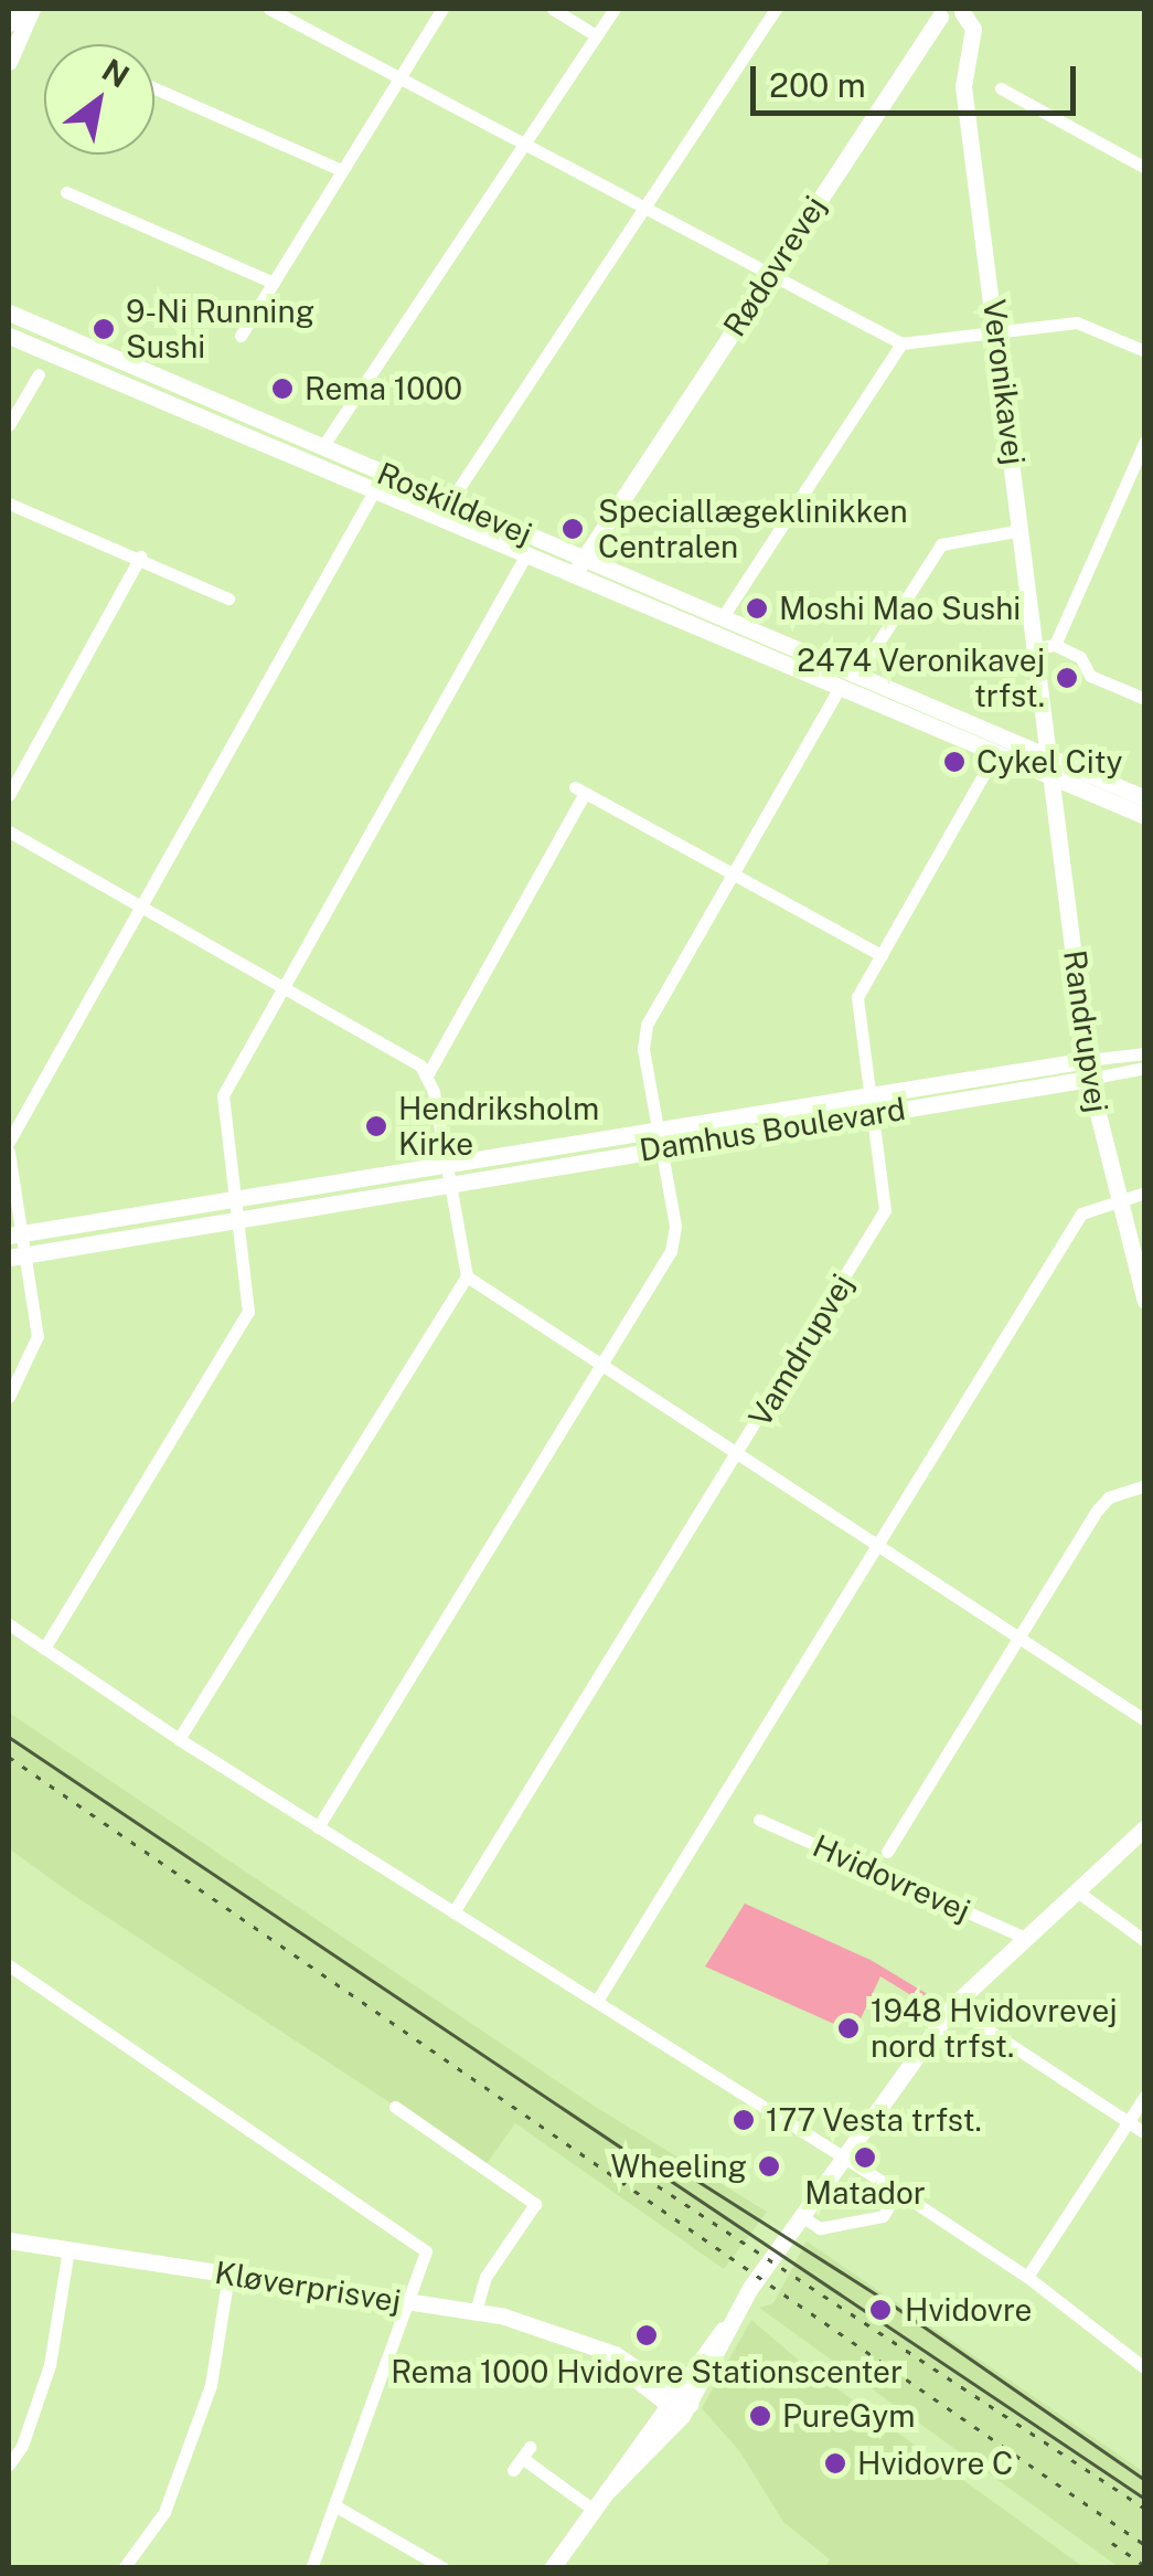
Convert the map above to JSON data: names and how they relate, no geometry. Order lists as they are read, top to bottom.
{
  "streets": {
    "street": [
      "Rødovrevej",
      "Veronikavej",
      "Roskildevej",
      "Randrupvej",
      "Damhus Boulevard",
      "Vamdrupvej",
      "Hvidovrevej",
      "Kløverprisvej"
    ]
  },
  "crossings": [
    ["Rødovrevej", "Roskildevej"],
    ["Veronikavej", "Roskildevej"],
    ["Veronikavej", "Randrupvej"],
    ["Roskildevej", "Randrupvej"],
    ["Roskildevej", "Vamdrupvej"],
    ["Randrupvej", "Damhus Boulevard"],
    ["Damhus Boulevard", "Vamdrupvej"]
  ],
  "places": [
    "9-Ni Running Sushi",
    "Rema 1000",
    "Speciallægeklinikken Centralen",
    "Moshi Mao Sushi",
    "2474 Veronikavej trfst.",
    "Cykel City",
    "Hendriksholm Kirke",
    "1948 Hvidovrevej nord trfst.",
    "177 Vesta trfst.",
    "Matador",
    "Wheeling",
    "Hvidovre",
    "Rema 1000 Hvidovre Stationscenter",
    "PureGym",
    "Hvidovre C"
  ],
  "scale_bar": "200 m",
  "north": "top right"
}
